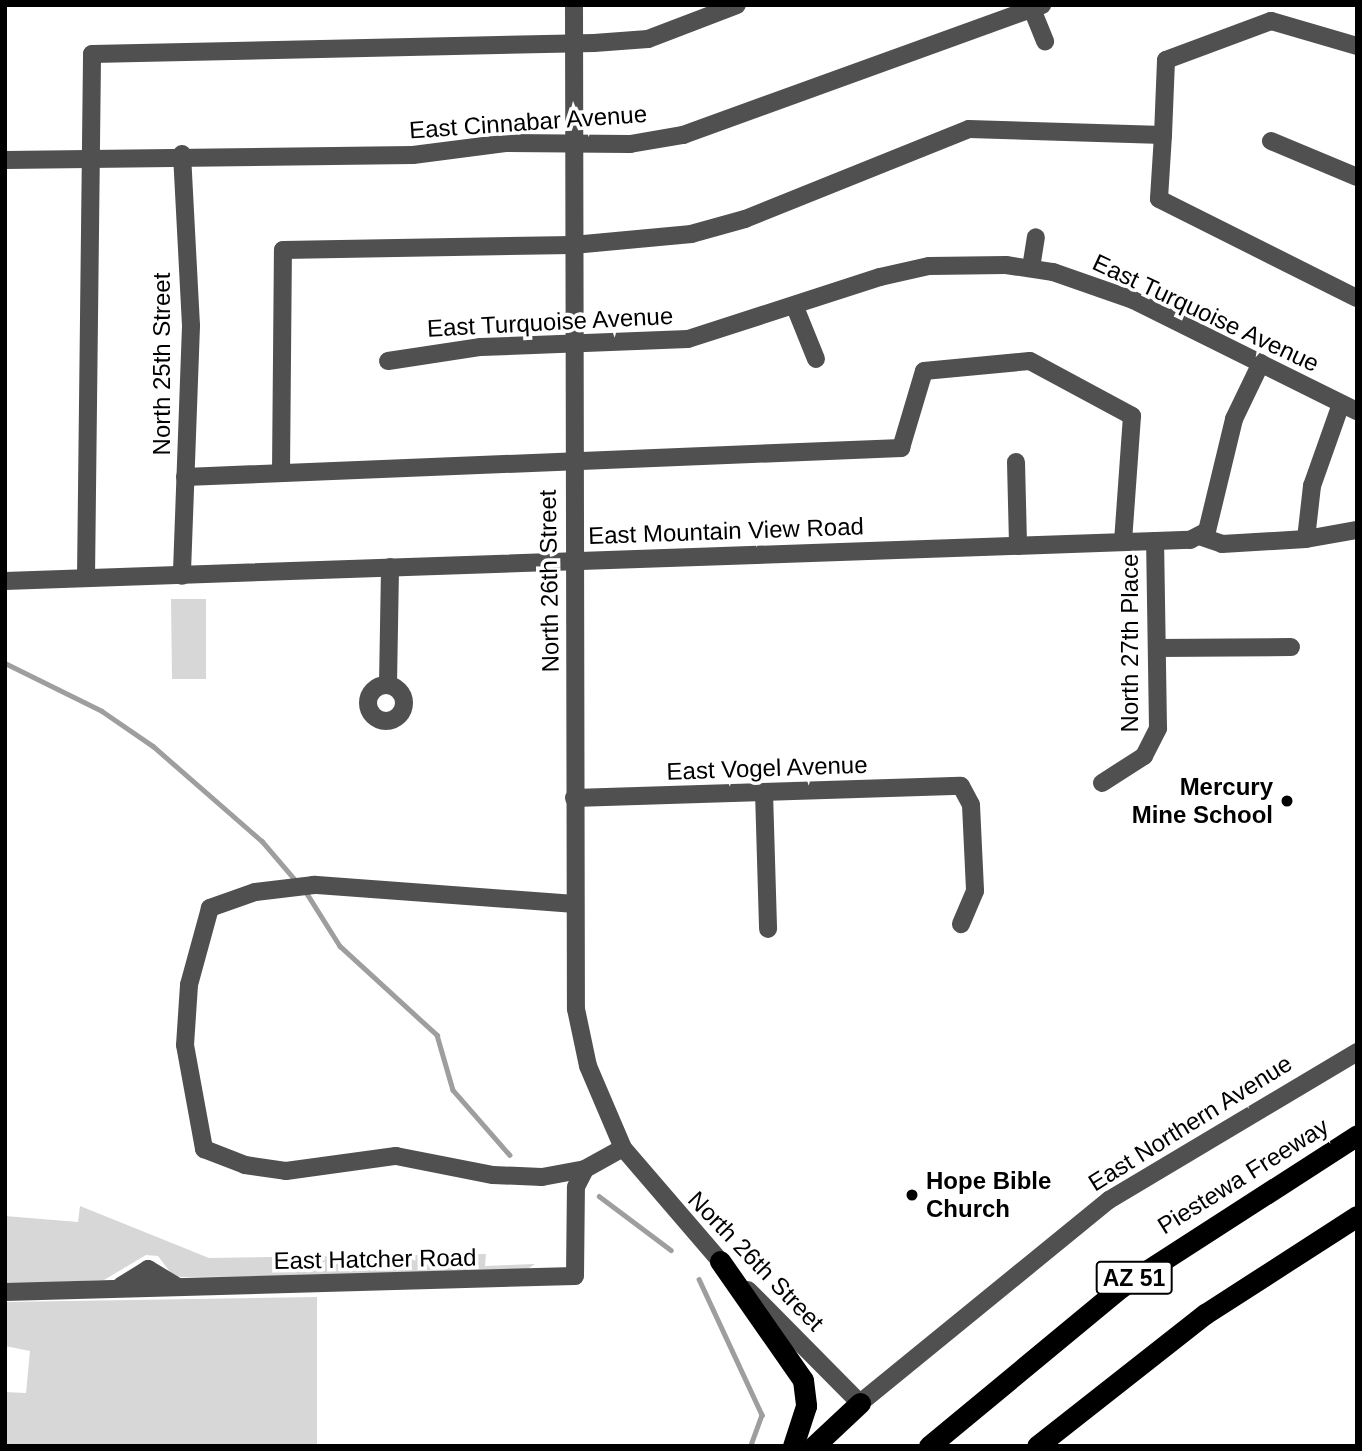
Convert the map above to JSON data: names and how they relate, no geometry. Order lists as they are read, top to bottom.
{
  "streets": {
    "highway": ["Piestewa Freeway", "AZ 51"],
    "street": [
      "East Cinnabar Avenue",
      "East Turquoise Avenue",
      "North 25th Street",
      "East Mountain View Road",
      "North 26th Street",
      "North 27th Place",
      "East Vogel Avenue",
      "East Northern Avenue",
      "East Hatcher Road"
    ]
  },
  "crossings": [
    ["East Cinnabar Avenue", "North 25th Street"],
    ["East Cinnabar Avenue", "North 26th Street"],
    ["East Turquoise Avenue", "North 26th Street"],
    ["North 25th Street", "East Mountain View Road"],
    ["East Mountain View Road", "North 26th Street"],
    ["East Mountain View Road", "North 27th Place"],
    ["North 26th Street", "East Vogel Avenue"],
    ["North 26th Street", "East Northern Avenue"]
  ],
  "places": ["Mercury Mine School", "Hope Bible Church"]
}
